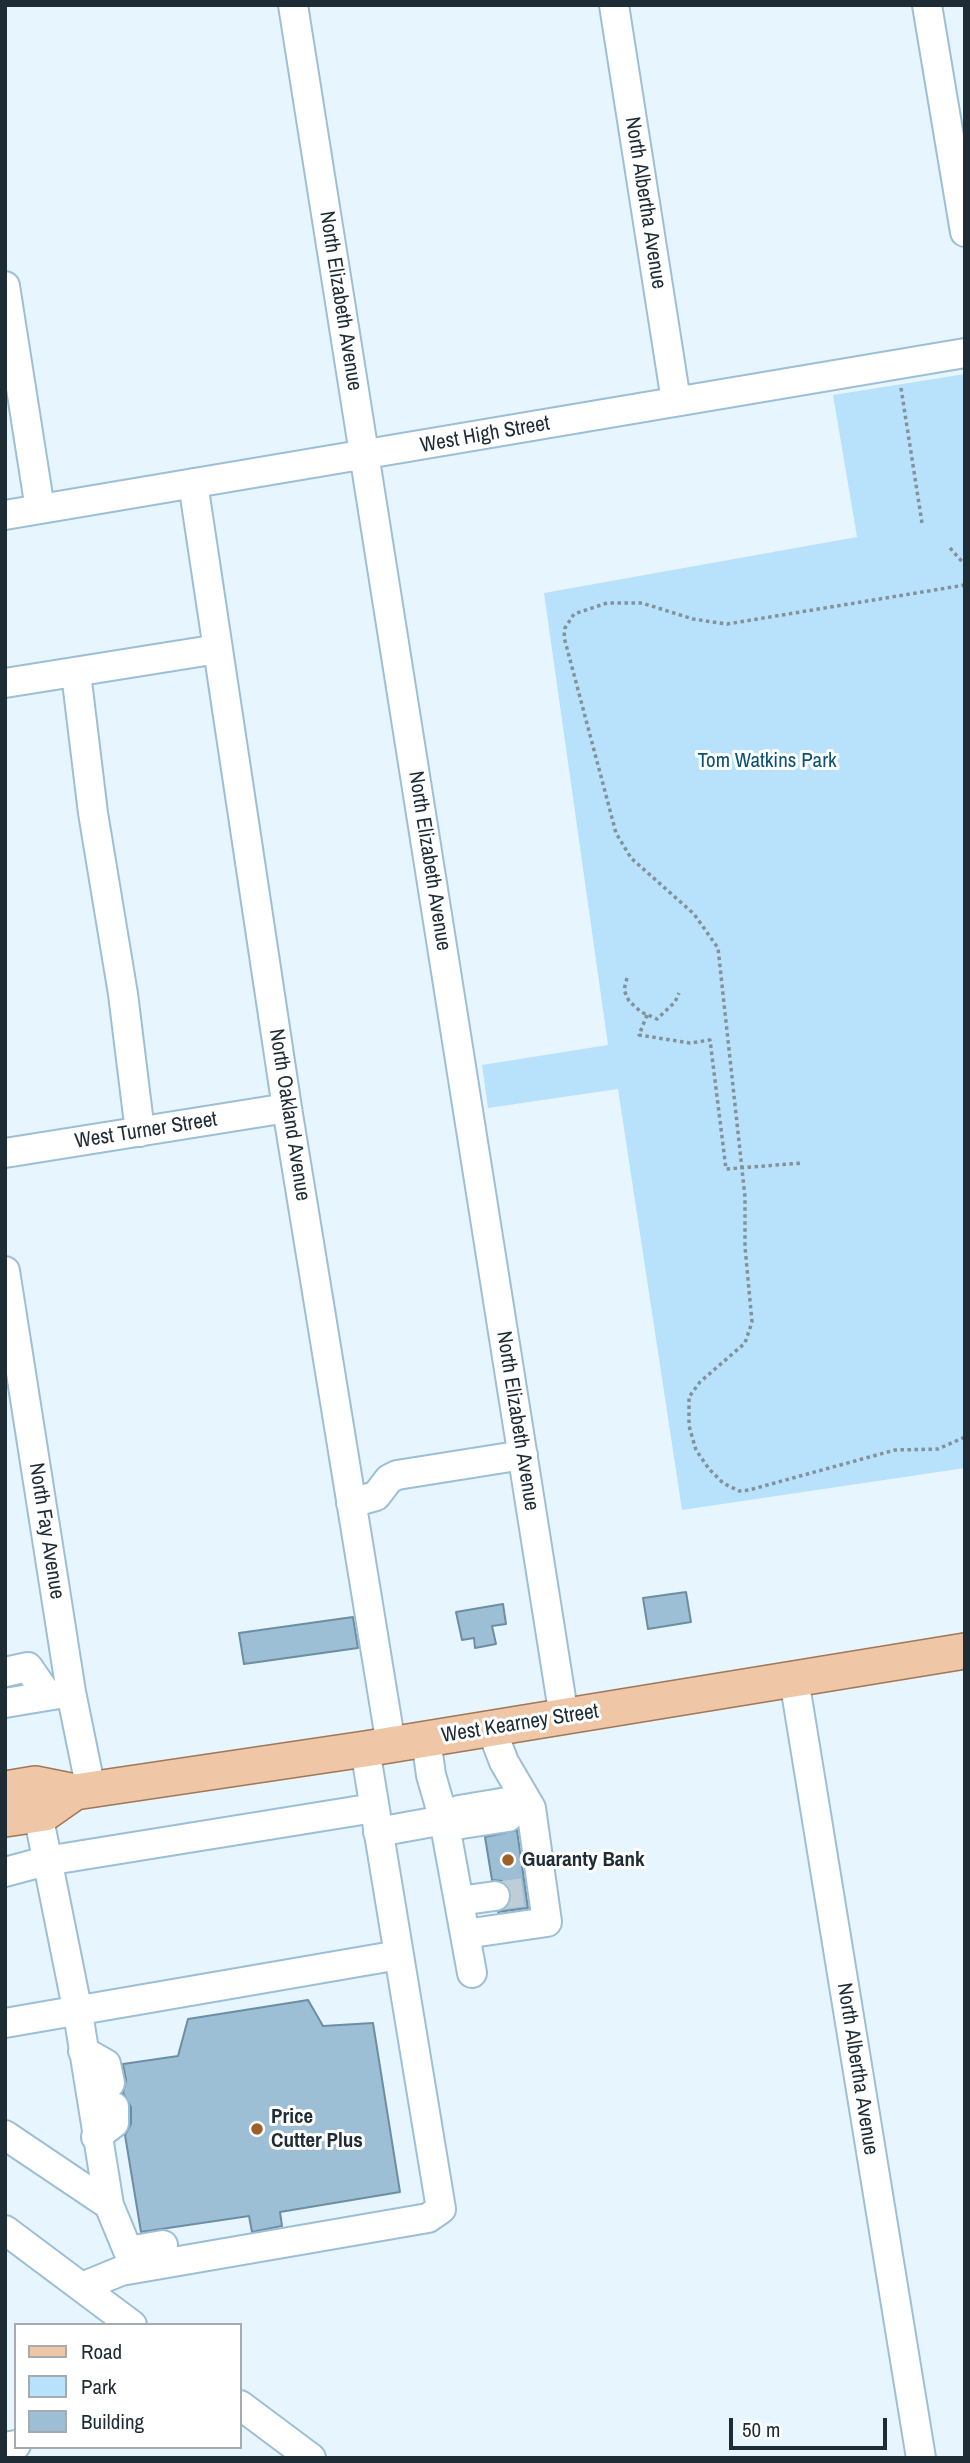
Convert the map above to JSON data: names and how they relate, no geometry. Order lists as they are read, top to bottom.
{
  "streets": {
    "main road": ["West Kearney Street"],
    "street": [
      "North Albertha Avenue",
      "North Elizabeth Avenue",
      "West High Street",
      "North Oakland Avenue",
      "West Turner Street",
      "North Fay Avenue"
    ]
  },
  "crossings": [
    ["North Albertha Avenue", "West High Street"],
    ["North Albertha Avenue", "West Kearney Street"],
    ["North Elizabeth Avenue", "West High Street"],
    ["North Elizabeth Avenue", "West Kearney Street"],
    ["West High Street", "North Oakland Avenue"],
    ["North Oakland Avenue", "West Turner Street"],
    ["North Oakland Avenue", "West Kearney Street"],
    ["North Fay Avenue", "West Kearney Street"]
  ],
  "parks": ["Tom Watkins Park"],
  "places": ["Guaranty Bank", "Price Cutter Plus"],
  "legend": ["Road", "Park", "Building"],
  "scale_bar": "50 m"
}
